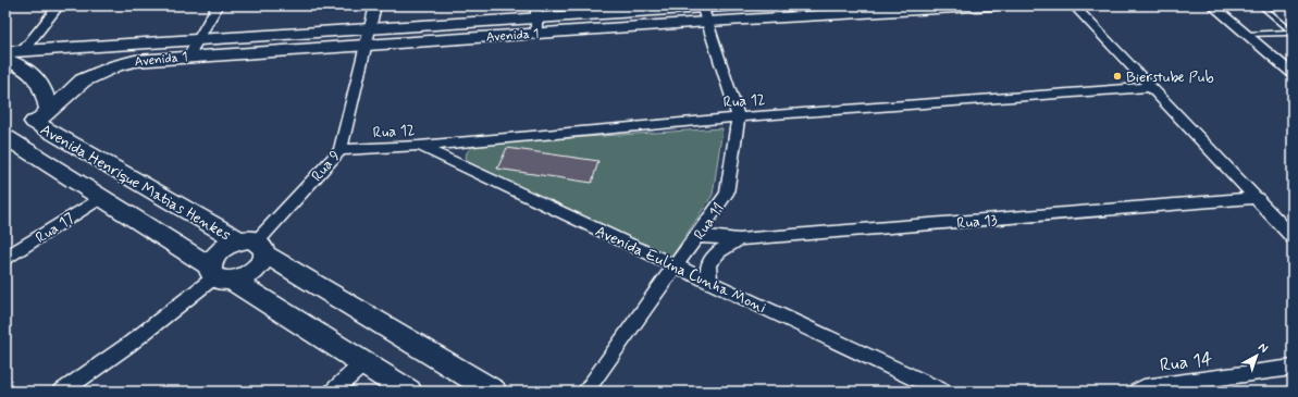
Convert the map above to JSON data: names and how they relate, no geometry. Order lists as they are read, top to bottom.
{
  "streets": {
    "street": [
      "Avenida 1",
      "Rua 12",
      "Rua 9",
      "Avenida Henrique Matias Henkes",
      "Rua 11",
      "Rua 13",
      "Rua 17",
      "Avenida Eulina Cunha Moni",
      "Rua 14"
    ]
  },
  "crossings": [
    ["Avenida 1", "Rua 9"],
    ["Avenida 1", "Avenida Henrique Matias Henkes"],
    ["Avenida 1", "Rua 11"],
    ["Rua 12", "Rua 9"],
    ["Rua 12", "Rua 11"],
    ["Rua 12", "Avenida Eulina Cunha Moni"],
    ["Rua 9", "Avenida Henrique Matias Henkes"],
    ["Avenida Henrique Matias Henkes", "Rua 17"],
    ["Rua 11", "Rua 13"],
    ["Rua 11", "Avenida Eulina Cunha Moni"]
  ],
  "places": ["Bierstube Pub"],
  "north": "top right"
}
